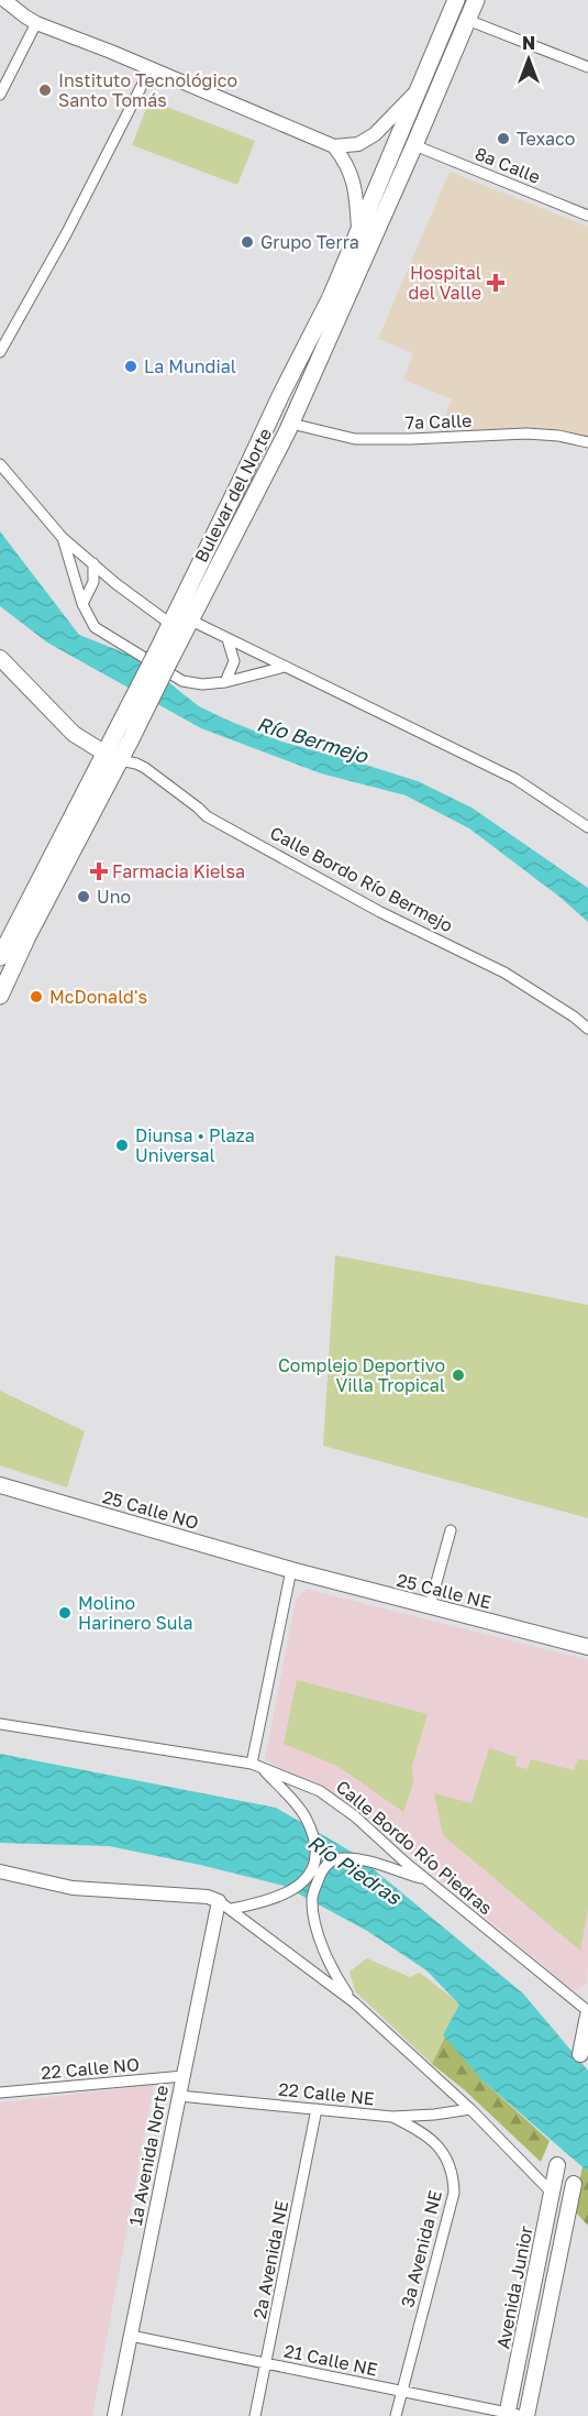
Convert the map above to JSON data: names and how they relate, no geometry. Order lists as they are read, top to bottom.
{
  "streets": {
    "highway": ["Bulevar del Norte"],
    "main road": [
      "Calle Bordo Río Bermejo",
      "25 Calle NO",
      "25 Calle NE",
      "Avenida Junior"
    ],
    "street": [
      "8a Calle",
      "7a Calle",
      "Calle Bordo Río Piedras",
      "22 Calle NO",
      "22 Calle NE",
      "1a Avenida Norte",
      "3a Avenida NE",
      "2a Avenida NE",
      "21 Calle NE"
    ]
  },
  "crossings": [
    ["8a Calle", "Bulevar del Norte"],
    ["7a Calle", "Bulevar del Norte"],
    ["Bulevar del Norte", "Calle Bordo Río Bermejo"],
    ["25 Calle NO", "25 Calle NE"],
    ["22 Calle NO", "1a Avenida Norte"],
    ["22 Calle NE", "1a Avenida Norte"],
    ["22 Calle NE", "3a Avenida NE"],
    ["22 Calle NE", "2a Avenida NE"],
    ["1a Avenida Norte", "21 Calle NE"],
    ["3a Avenida NE", "21 Calle NE"],
    ["2a Avenida NE", "21 Calle NE"],
    ["Avenida Junior", "21 Calle NE"]
  ],
  "water": ["Río Bermejo", "Río Piedras"],
  "places": {
    "other": [
      "Instituto Tecnológico Santo Tomás",
      "Texaco",
      "Grupo Terra",
      "La Mundial",
      "Uno",
      "McDonald's",
      "Diunsa • Plaza Universal",
      "Complejo Deportivo Villa Tropical",
      "Molino Harinero Sula"
    ],
    "health": ["Hospital del Valle", "Farmacia Kielsa"]
  },
  "north": "top"
}
